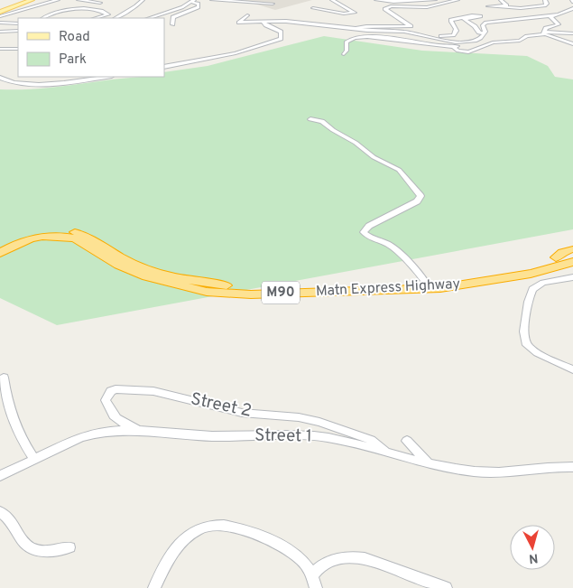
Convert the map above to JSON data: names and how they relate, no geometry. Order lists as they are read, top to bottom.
{
  "streets": {
    "highway": ["Matn Express Highway", "M90"],
    "street": ["Street 2", "Street 1"]
  },
  "crossings": [
    ["Street 2", "Street 1"]
  ],
  "legend": ["Road", "Park"],
  "north": "bottom"
}
